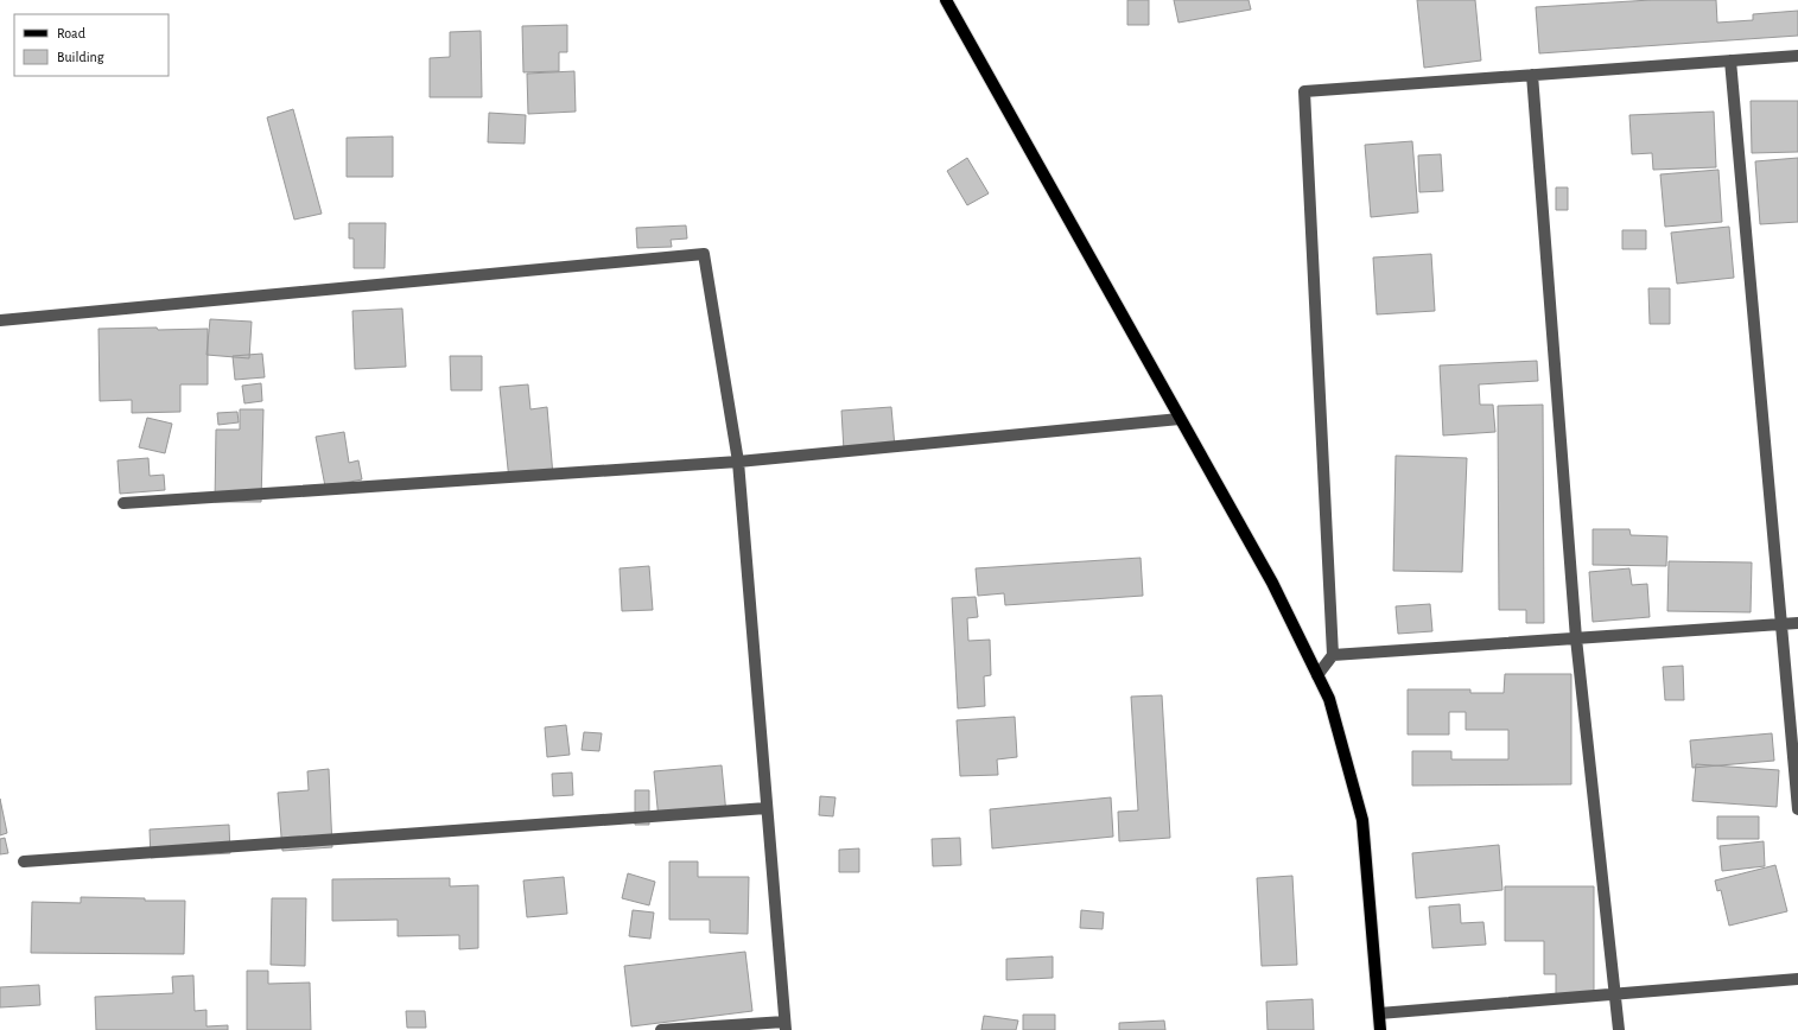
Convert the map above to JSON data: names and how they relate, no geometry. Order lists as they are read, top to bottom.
{
  "legend": ["Road", "Building"]
}
